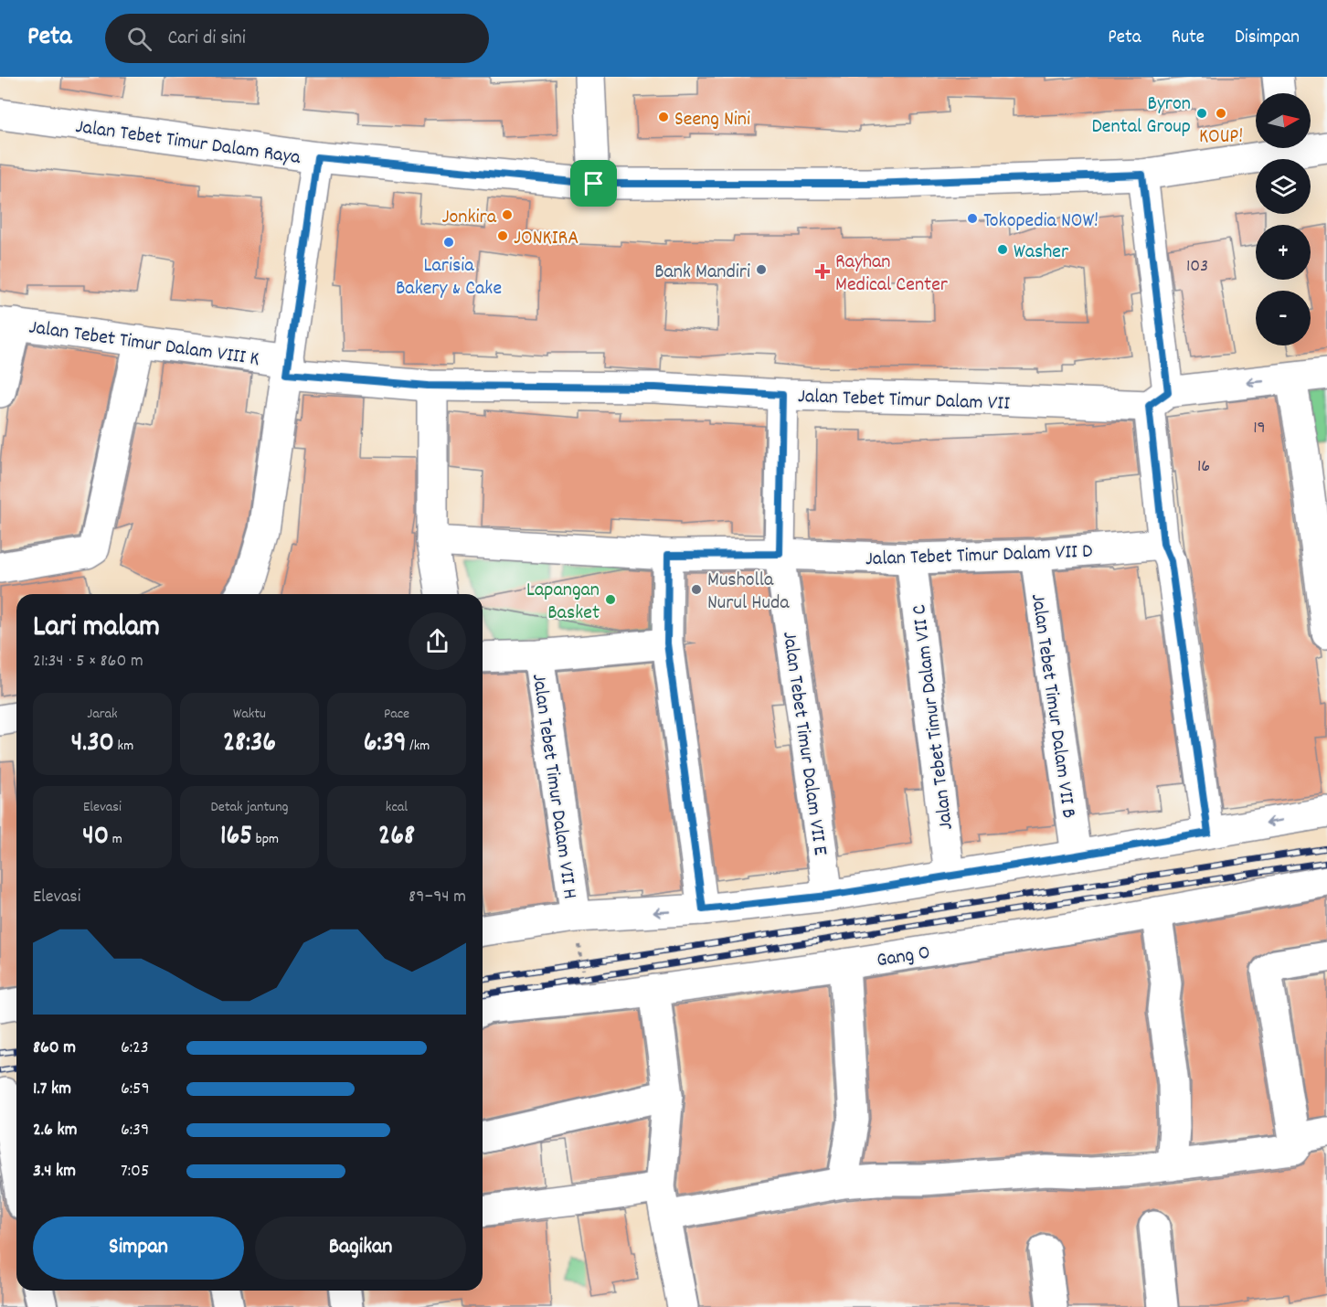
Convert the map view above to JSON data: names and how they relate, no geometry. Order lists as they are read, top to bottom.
{
  "streets": {
    "street": [
      "Jalan Tebet Timur Dalam Raya",
      "Jalan Tebet Timur Dalam VIII K",
      "Jalan Tebet Timur Dalam VII",
      "Jalan Tebet Timur Dalam VII D",
      "Jalan Tebet Timur Dalam VII B",
      "Jalan Tebet Timur Dalam VII C",
      "Jalan Tebet Timur Dalam VII E",
      "Jalan Tebet Timur Dalam VII H",
      "Gang O"
    ]
  },
  "crossings": [
    ["Jalan Tebet Timur Dalam VIII K", "Jalan Tebet Timur Dalam VII"],
    ["Jalan Tebet Timur Dalam VII", "Jalan Tebet Timur Dalam VII E"],
    ["Jalan Tebet Timur Dalam VII D", "Jalan Tebet Timur Dalam VII B"],
    ["Jalan Tebet Timur Dalam VII D", "Jalan Tebet Timur Dalam VII C"],
    ["Jalan Tebet Timur Dalam VII D", "Jalan Tebet Timur Dalam VII E"]
  ],
  "places": {
    "other": [
      "Byron Dental Group",
      "KOUP!",
      "Seeng Nini",
      "Jonkira",
      "Tokopedia NOW!",
      "JONKIRA",
      "Larisia Bakery & Cake",
      "Washer",
      "Bank Mandiri",
      "Musholla Nurul Huda",
      "Lapangan Basket"
    ],
    "health": ["Rayhan Medical Center"]
  },
  "house_numbers": ["103", "19", "16"],
  "north": "right",
  "page": {
    "header": "Peta",
    "search": "Cari di sini",
    "nav": ["Peta", "Rute", "Disimpan"],
    "map_buttons": ["+", "−"],
    "heading": ["Lari malam", "21:34 · 5 × 860 m"],
    "stats": [
      ["Jarak", "4.30 km"],
      ["Waktu", "28:36"],
      ["Pace", "6:39 /km"],
      ["Elevasi", "40 m"],
      ["Detak jantung", "165 bpm"],
      ["kcal", "268"]
    ],
    "chart": ["Elevasi", "89–94 m"],
    "list": [
      {
        "name": "860 m",
        "note": "6:23"
      },
      {
        "name": "1.7 km",
        "note": "6:59"
      },
      {
        "name": "2.6 km",
        "note": "6:39"
      },
      {
        "name": "3.4 km",
        "note": "7:05"
      }
    ],
    "buttons": ["Simpan", "Bagikan"]
  }
}
